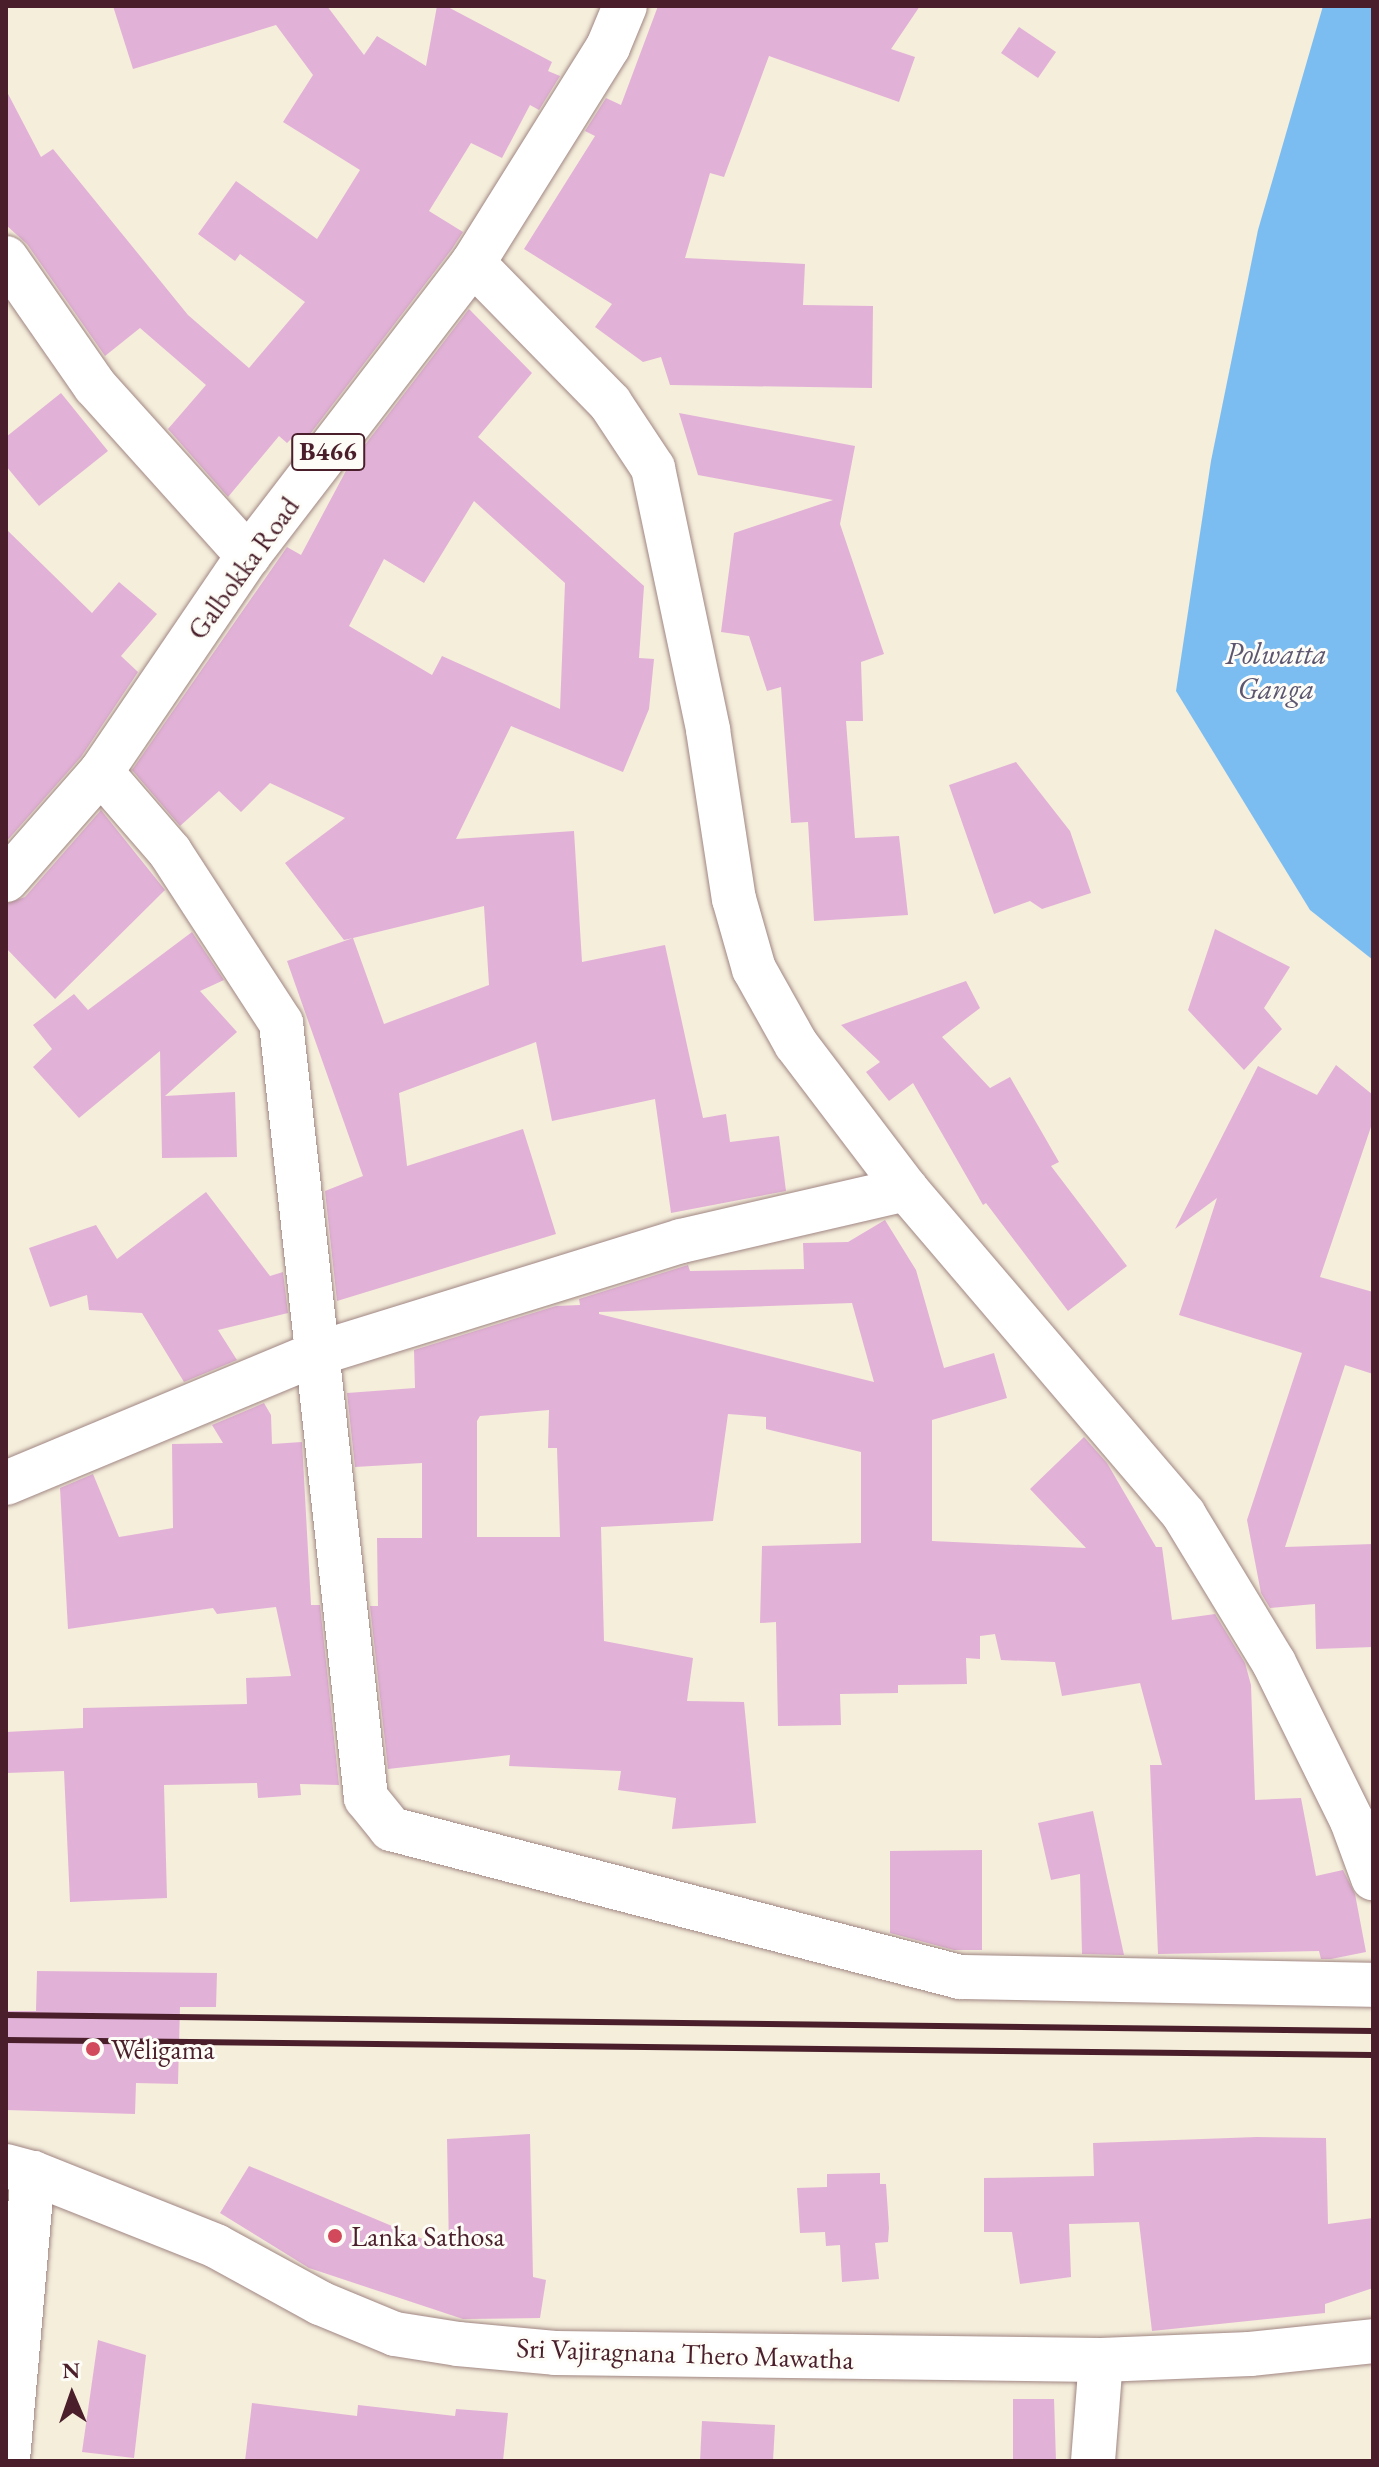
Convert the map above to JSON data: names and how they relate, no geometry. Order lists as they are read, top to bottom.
{
  "streets": {
    "main road": ["B466", "Galbokka Road", "Sri Vajiragnana Thero Mawatha"]
  },
  "water": ["Polwatta Ganga"],
  "places": ["Weligama", "Lanka Sathosa"],
  "north": "top"
}
